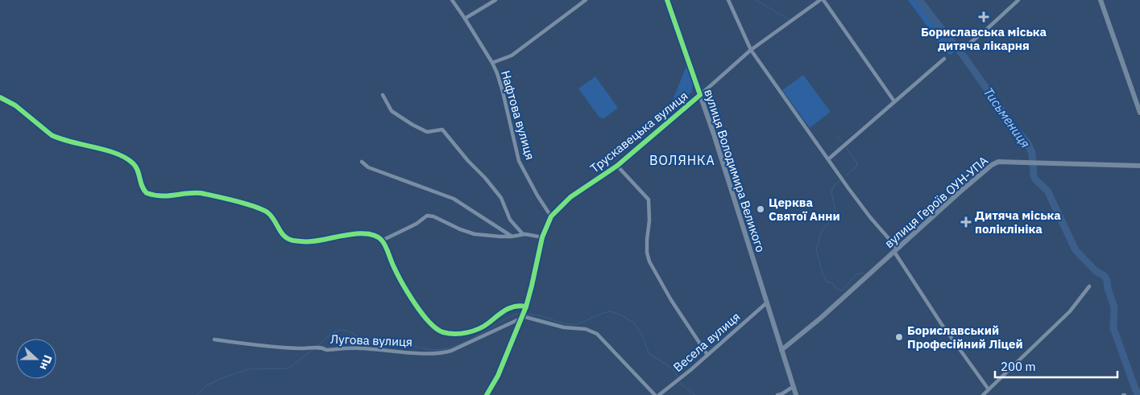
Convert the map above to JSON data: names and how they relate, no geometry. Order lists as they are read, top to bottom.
{
  "streets": {
    "street": [
      "Нафтова вулиця",
      "Трускавецька вулиця",
      "вулиця Володимира Великого",
      "вулиця Героїв ОУН-УПА",
      "Лугова вулиця",
      "Весела вулиця"
    ]
  },
  "crossings": [
    ["Нафтова вулиця", "Трускавецька вулиця"],
    ["Трускавецька вулиця", "вулиця Володимира Великого"],
    ["Трускавецька вулиця", "Лугова вулиця"],
    ["вулиця Володимира Великого", "вулиця Героїв ОУН-УПА"],
    ["вулиця Володимира Великого", "Весела вулиця"]
  ],
  "districts": ["ВОЛЯНКА"],
  "water": ["Тисьмениця"],
  "places": {
    "health": ["Бориславська міська дитяча лікарня", "Дитяча міська поліклініка"],
    "other": ["Церква Святої Анни", "Бориславський Професійний Ліцей"]
  },
  "scale_bar": "200 m",
  "north": "right"
}
